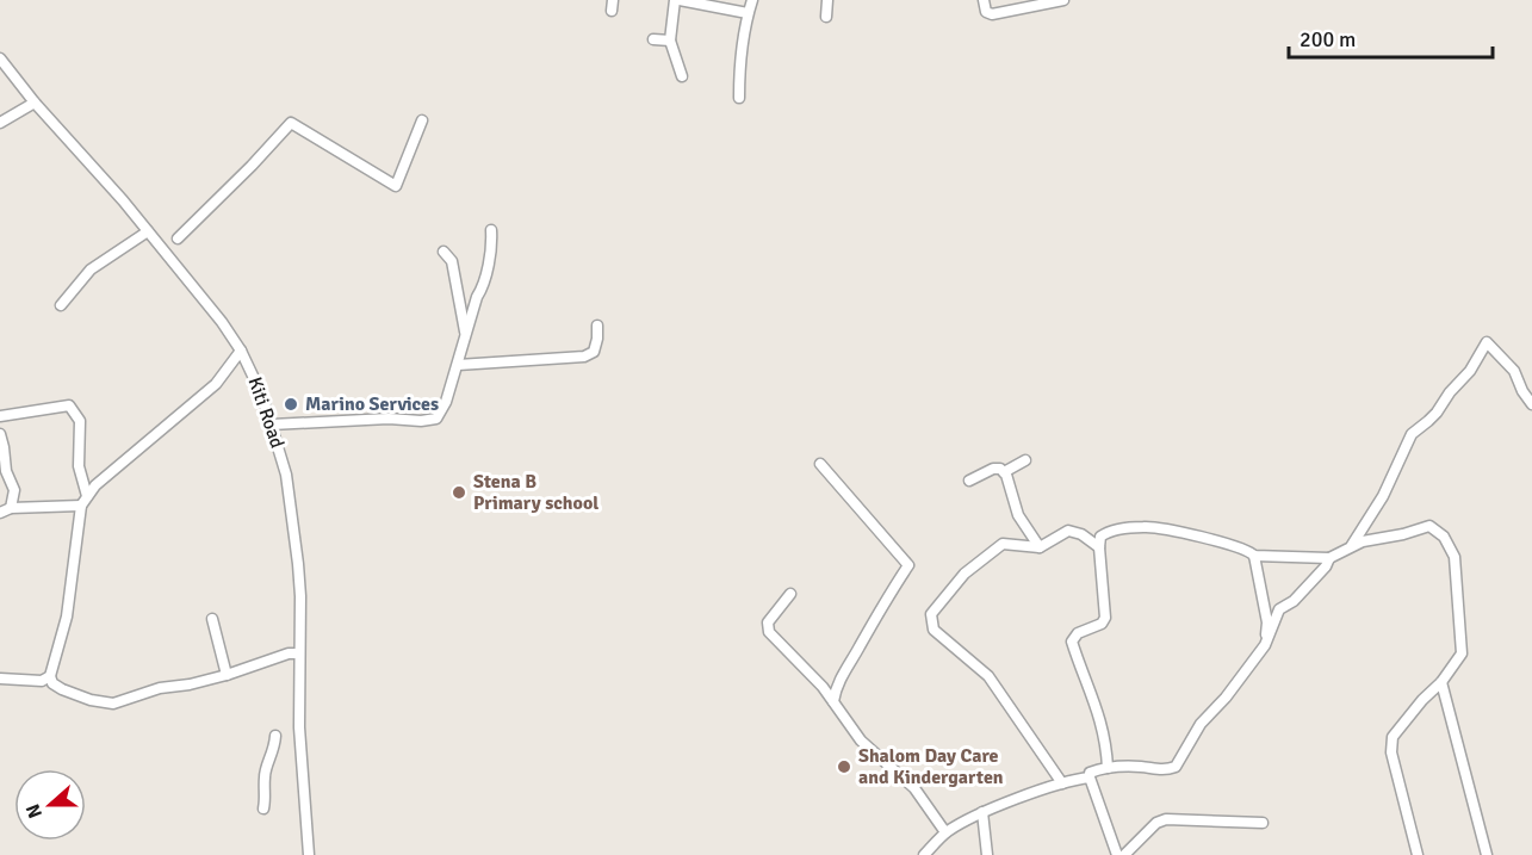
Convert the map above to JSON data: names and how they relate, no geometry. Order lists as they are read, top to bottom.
{
  "streets": {
    "street": ["Kiti Road"]
  },
  "places": ["Marino Services", "Stena B Primary school", "Shalom Day Care and Kindergarten"],
  "scale_bar": "200 m",
  "north": "left"
}
